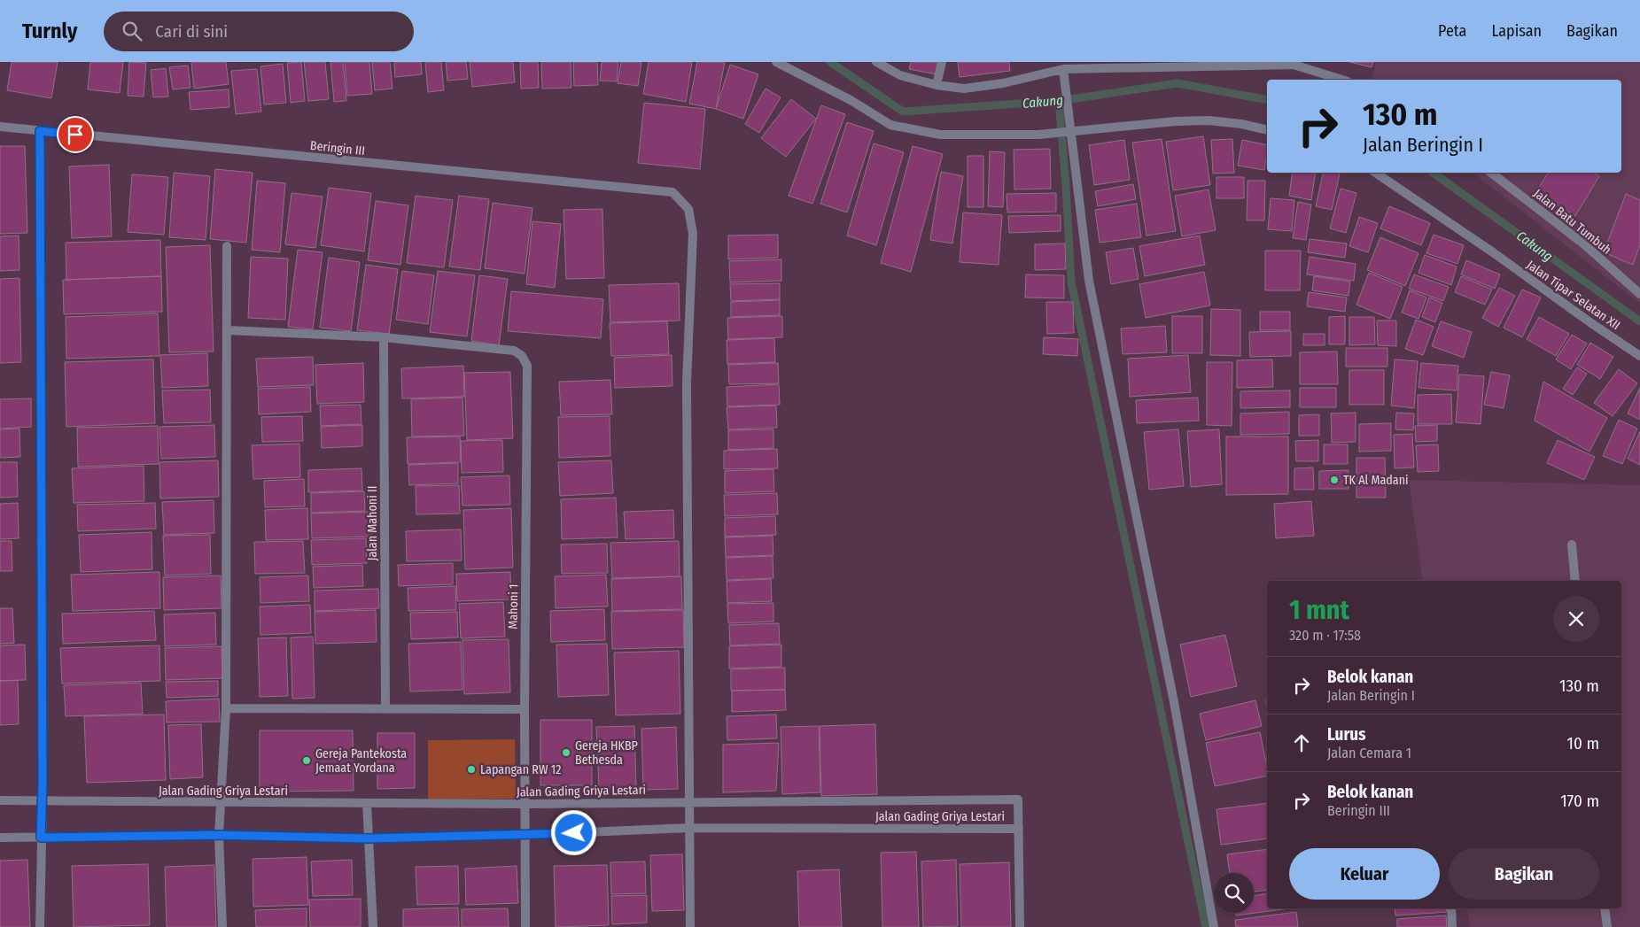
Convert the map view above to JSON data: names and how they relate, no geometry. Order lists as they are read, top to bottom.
{
  "streets": {
    "street": [
      "Beringin III",
      "Jalan Batu Tumbuh",
      "Jalan Tipar Selatan XII",
      "Jalan Mahoni II",
      "Mahoni 1",
      "Jalan Gading Griya Lestari"
    ]
  },
  "crossings": [
    ["Beringin III", "Jalan Gading Griya Lestari"],
    ["Jalan Mahoni II", "Mahoni 1"],
    ["Mahoni 1", "Jalan Gading Griya Lestari"]
  ],
  "water": ["Cakung"],
  "places": [
    "TK Al Madani",
    "Gereja HKBP Bethesda",
    "Gereja Pantekosta Jemaat Yordana",
    "Lapangan RW 12"
  ],
  "page": {
    "header": "Turnly",
    "search": "Cari di sini",
    "nav": ["Peta", "Lapisan", "Bagikan"],
    "turn": ["130 m", "Jalan Beringin I"],
    "heading": ["1 mnt", "320 m · 17:58"],
    "list": [
      {
        "name": "Belok kanan",
        "note": "Jalan Beringin I",
        "value": "130 m"
      },
      {
        "name": "Lurus",
        "note": "Jalan Cemara 1",
        "value": "10 m"
      },
      {
        "name": "Belok kanan",
        "note": "Beringin III",
        "value": "170 m"
      }
    ],
    "buttons": ["Keluar", "Bagikan"]
  }
}
